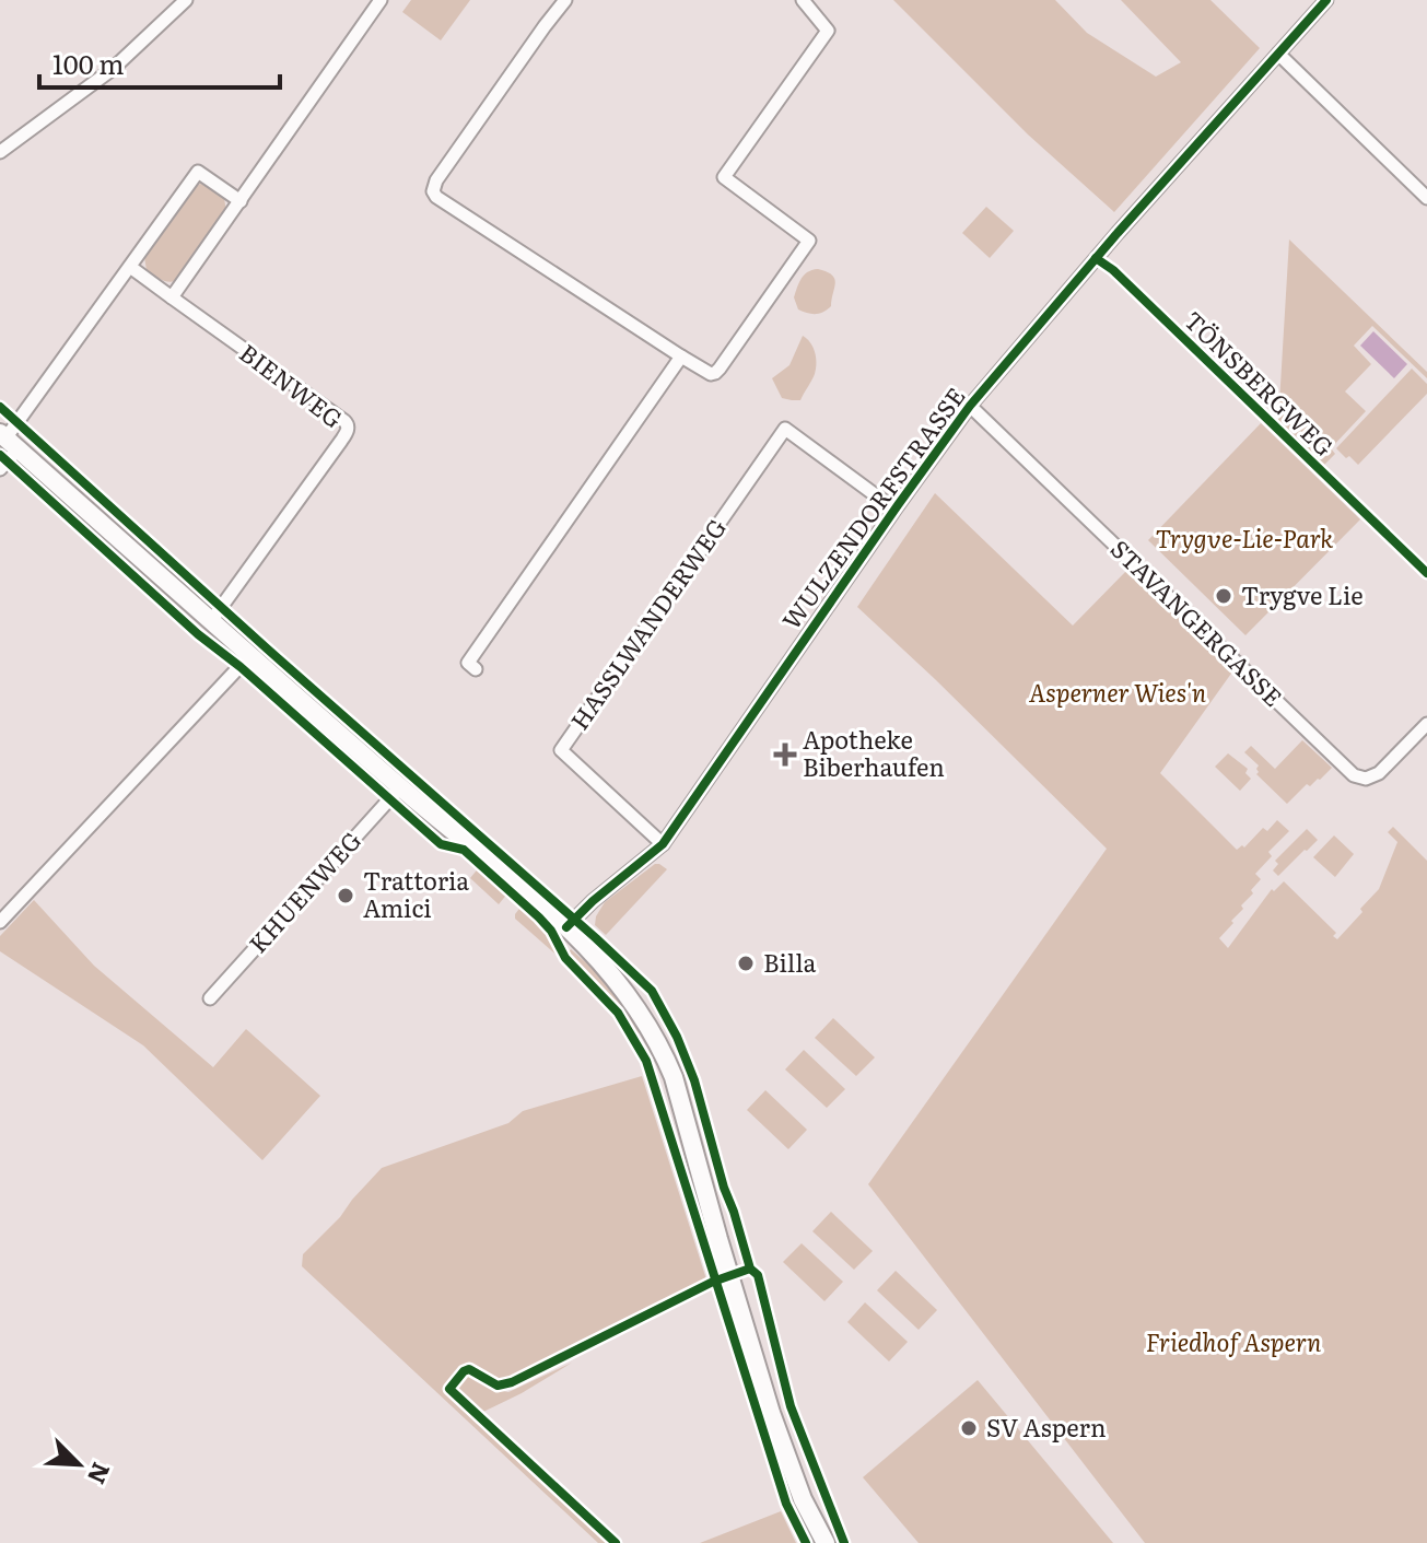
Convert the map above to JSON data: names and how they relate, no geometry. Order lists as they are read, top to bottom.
{
  "streets": {
    "street": [
      "BIENWEG",
      "WULZENDORFSTRASSE",
      "STAVANGERGASSE",
      "HASSLWANDERWEG",
      "KHUENWEG"
    ],
    "cycle path": ["TÖNSBERGWEG"]
  },
  "crossings": [
    ["WULZENDORFSTRASSE", "STAVANGERGASSE"],
    ["WULZENDORFSTRASSE", "HASSLWANDERWEG"]
  ],
  "parks": ["Trygve-Lie-Park", "Asperner Wies'n", "Friedhof Aspern"],
  "places": {
    "other": [
      "Trygve Lie",
      "Trattoria Amici",
      "Billa",
      "SV Aspern"
    ],
    "health": ["Apotheke Biberhaufen"]
  },
  "scale_bar": "100 m",
  "north": "bottom right"
}
